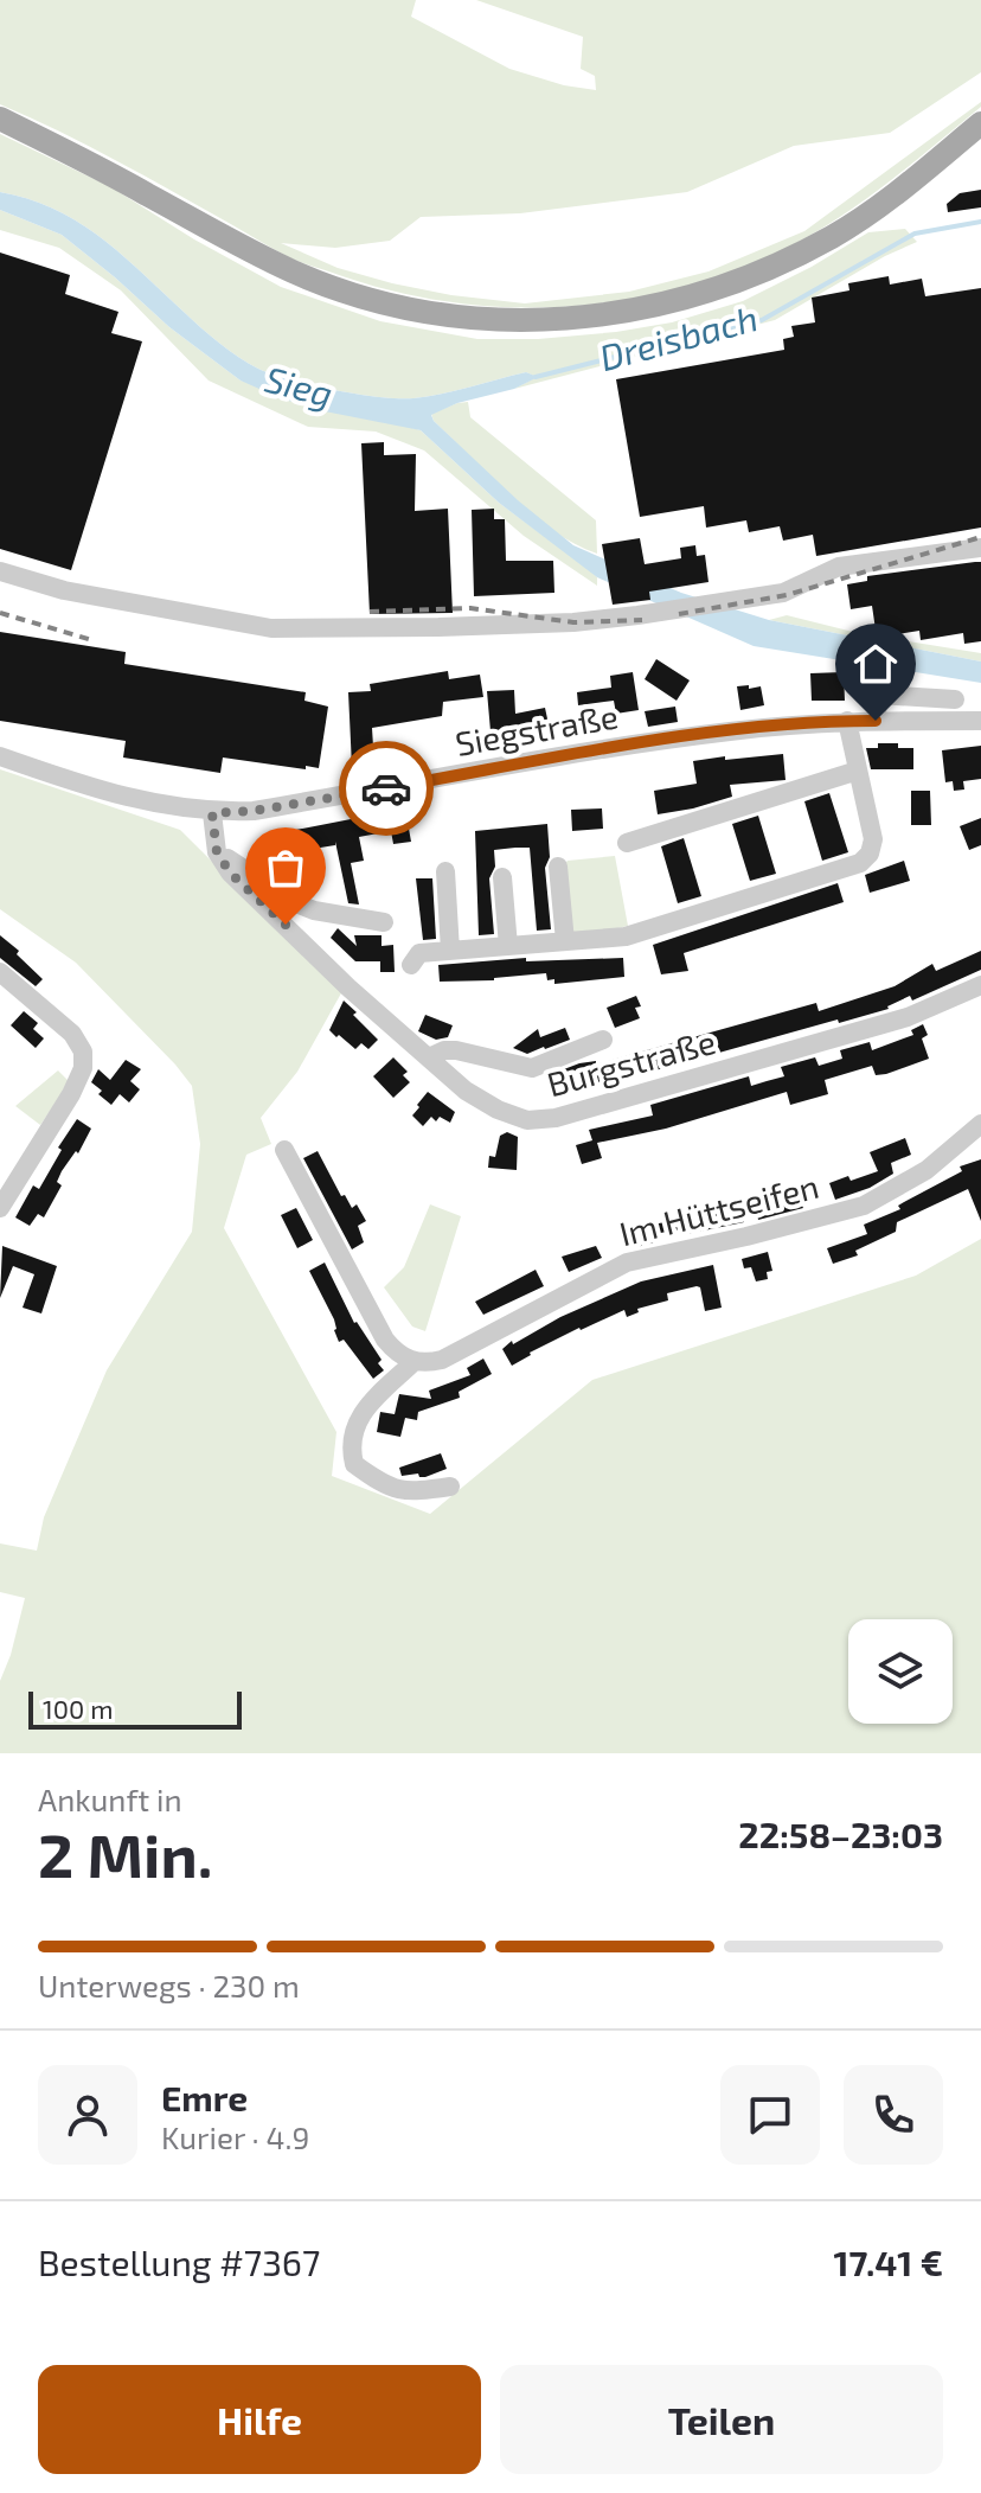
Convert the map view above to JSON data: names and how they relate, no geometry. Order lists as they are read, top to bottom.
{
  "streets": {
    "street": ["Siegstraße", "Burgstraße", "Im Hüttseifen"]
  },
  "water": ["Dreisbach", "Sieg"],
  "scale_bar": "100 m",
  "page": {
    "scale": "100 m",
    "heading": ["2 Min.", "Ankunft in", "22:58–23:03"],
    "panel": [
      "Emre",
      "Kurier · 4.9",
      "Bestellung #7367",
      "17.41 €"
    ],
    "bar": "Unterwegs · 230 m",
    "buttons": ["Hilfe", "Teilen"]
  }
}
